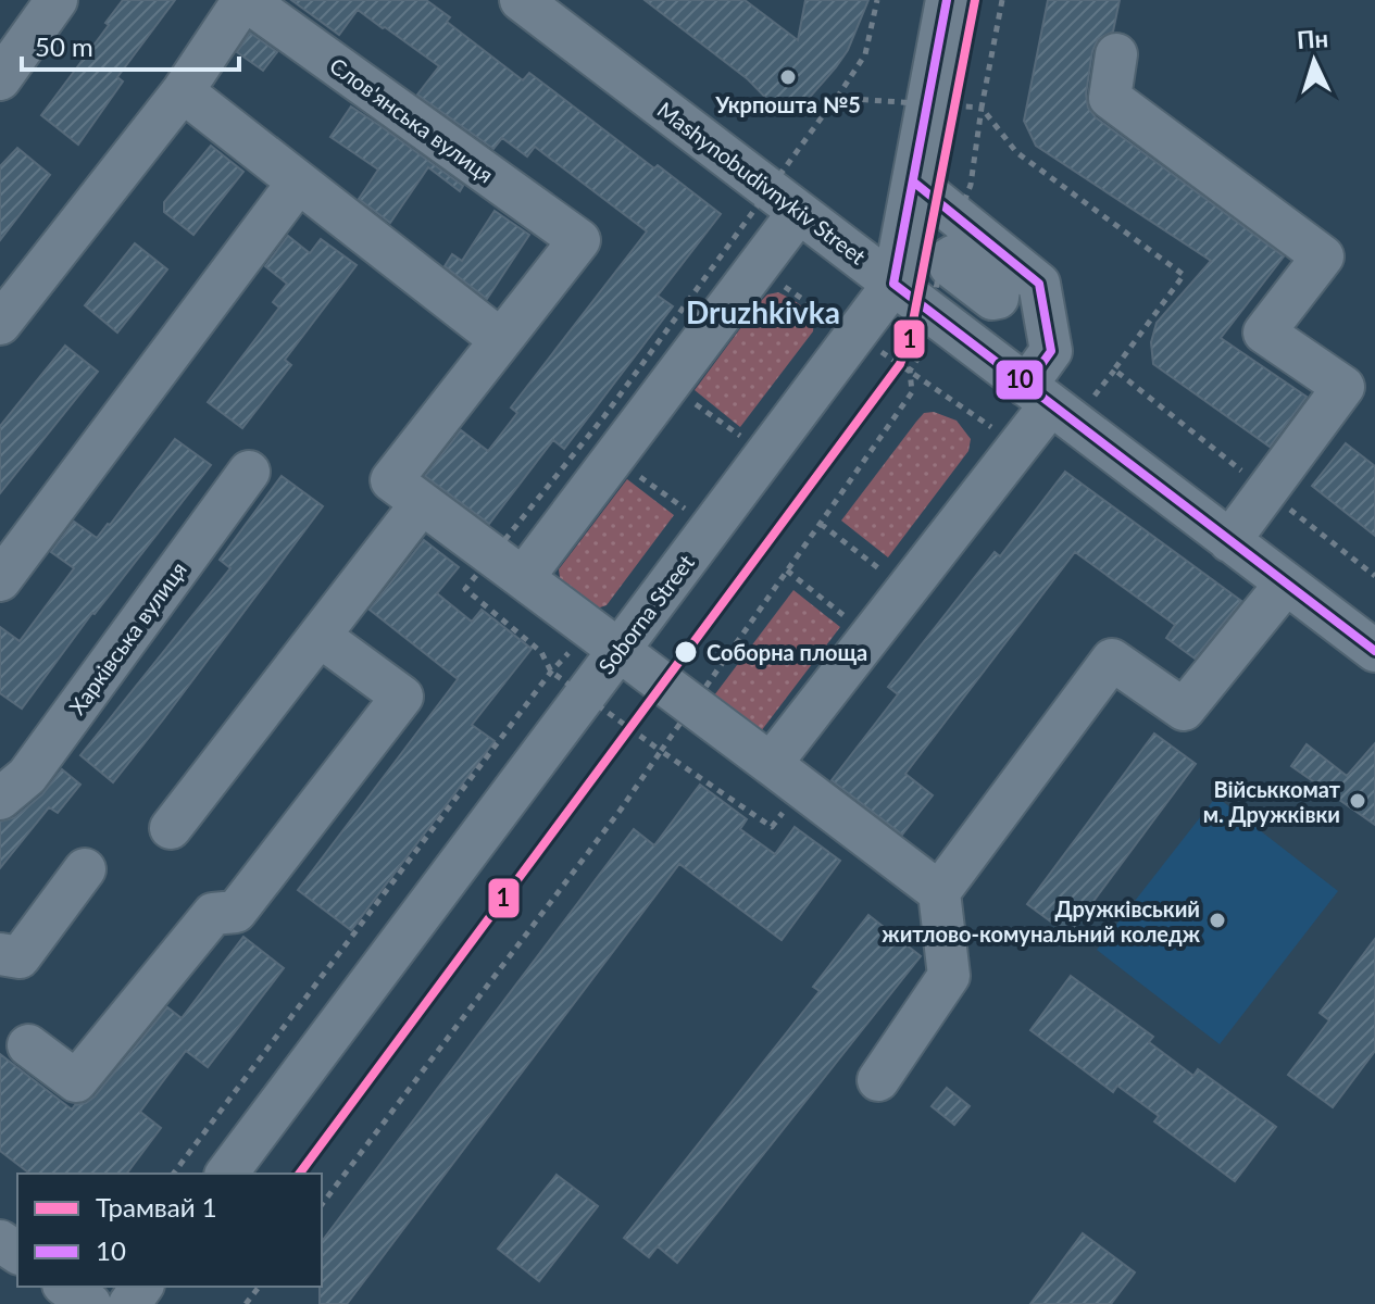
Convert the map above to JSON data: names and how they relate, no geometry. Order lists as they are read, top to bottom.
{
  "streets": {
    "street": [
      "Слов'янська вулиця",
      "Mashynobudivnykiv Street",
      "Soborna Street",
      "Харківська вулиця"
    ]
  },
  "crossings": [
    ["Mashynobudivnykiv Street", "Soborna Street"]
  ],
  "districts": ["Druzhkivka"],
  "places": [
    "Укрпошта №5",
    "Соборна площа",
    "Військкомат м. Дружківки",
    "Дружківський житлово-комунальний коледж"
  ],
  "lines": ["tram line 1", "transit line 10"],
  "legend": ["Трамвай 1", "10"],
  "scale_bar": "50 m",
  "north": "top"
}
